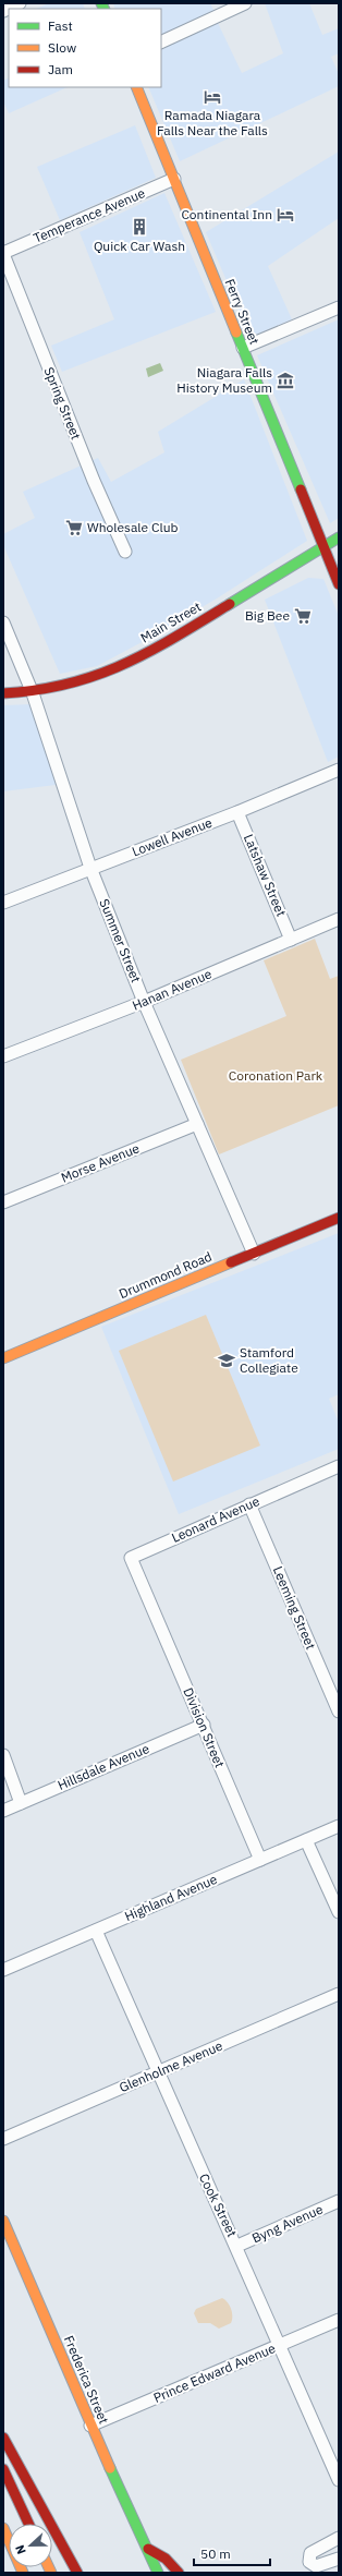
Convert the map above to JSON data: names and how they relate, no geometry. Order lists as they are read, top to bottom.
{
  "streets": {
    "main road": [
      "Ferry Street",
      "Main Street",
      "Drummond Road",
      "Frederica Street"
    ],
    "street": [
      "Temperance Avenue",
      "Spring Street",
      "Lowell Avenue",
      "Latshaw Street",
      "Summer Street",
      "Hanan Avenue",
      "Morse Avenue",
      "Leonard Avenue",
      "Leeming Street",
      "Division Street",
      "Hillsdale Avenue",
      "Highland Avenue",
      "Glenholme Avenue",
      "Cook Street",
      "Byng Avenue",
      "Prince Edward Avenue"
    ]
  },
  "crossings": [
    ["Temperance Avenue", "Ferry Street"],
    ["Temperance Avenue", "Spring Street"],
    ["Ferry Street", "Main Street"],
    ["Main Street", "Summer Street"],
    ["Lowell Avenue", "Latshaw Street"],
    ["Lowell Avenue", "Summer Street"],
    ["Latshaw Street", "Hanan Avenue"],
    ["Summer Street", "Hanan Avenue"],
    ["Summer Street", "Morse Avenue"],
    ["Summer Street", "Drummond Road"],
    ["Leonard Avenue", "Leeming Street"],
    ["Leonard Avenue", "Division Street"],
    ["Division Street", "Hillsdale Avenue"],
    ["Division Street", "Highland Avenue"],
    ["Highland Avenue", "Cook Street"],
    ["Glenholme Avenue", "Cook Street"],
    ["Cook Street", "Byng Avenue"],
    ["Cook Street", "Prince Edward Avenue"],
    ["Prince Edward Avenue", "Frederica Street"]
  ],
  "parks": ["Coronation Park"],
  "places": {
    "hotel": ["Ramada Niagara Falls Near the Falls", "Continental Inn"],
    "building": ["Quick Car Wash"],
    "museum": ["Niagara Falls History Museum"],
    "supermarket": ["Wholesale Club", "Big Bee"],
    "school or university": ["Stamford Collegiate"]
  },
  "legend": ["Fast", "Slow", "Jam"],
  "scale_bar": "50 m",
  "north": "left"
}
